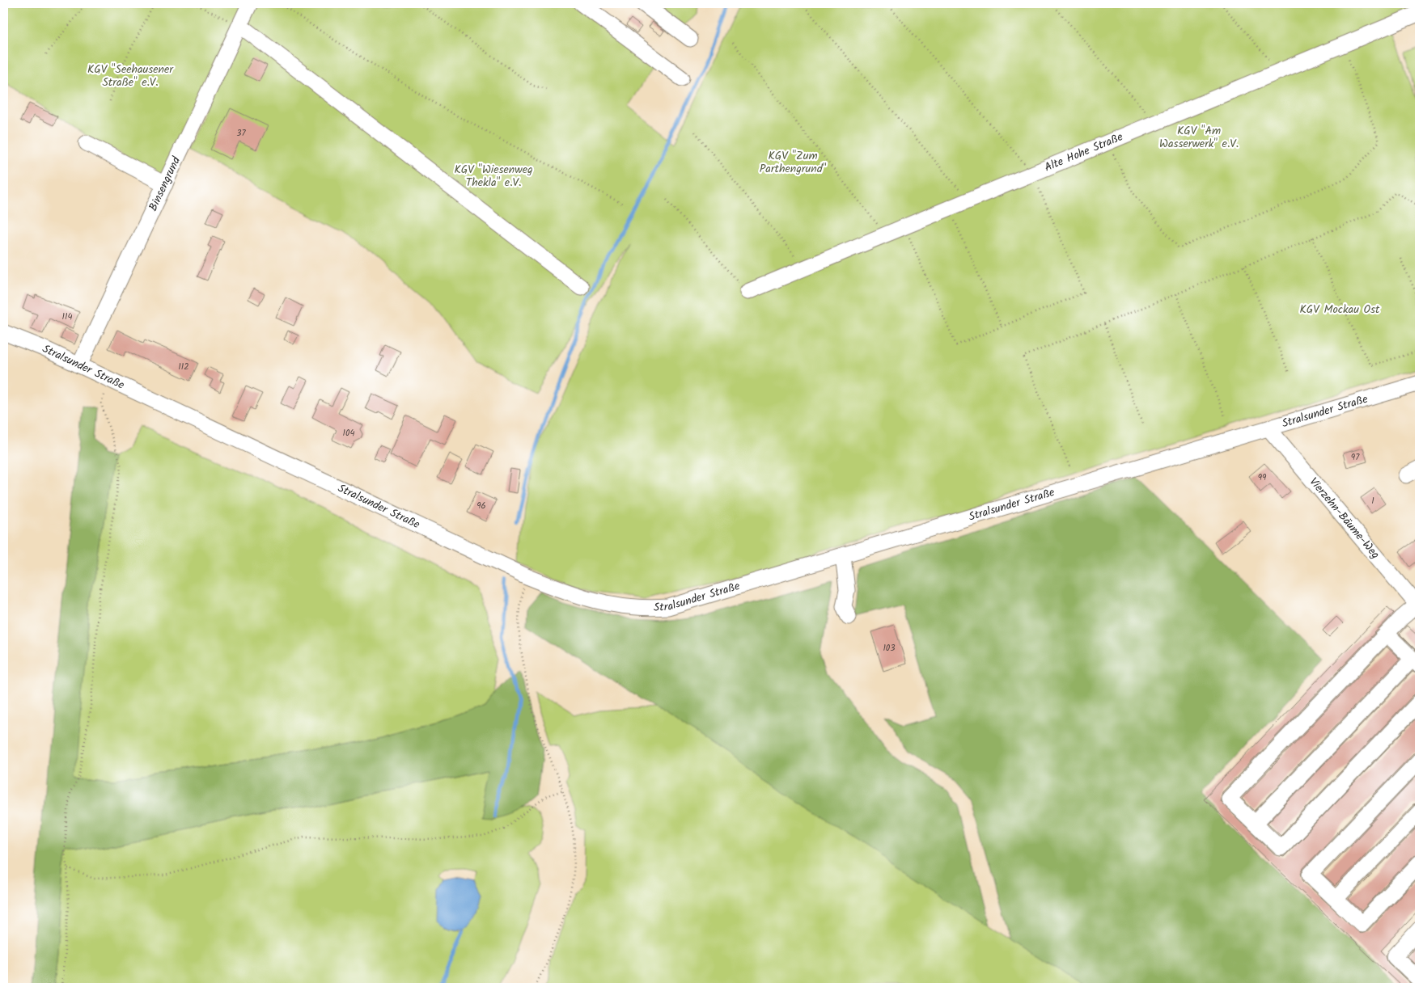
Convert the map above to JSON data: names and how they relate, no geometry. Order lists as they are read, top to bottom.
{
  "streets": {
    "street": [
      "Alte Hohe Straße",
      "Binsengrund",
      "Stralsunder Straße",
      "Vierzehn-Bäume-Weg"
    ]
  },
  "crossings": [
    ["Binsengrund", "Stralsunder Straße"],
    ["Stralsunder Straße", "Vierzehn-Bäume-Weg"]
  ],
  "parks": [
    "KGV \"Seehausener Straße\" e.V.",
    "KGV \"Am Wasserwerk\" e.V.",
    "KGV \"Zum Parthengrund\"",
    "KGV \"Wiesenweg Thekla\" e.V.",
    "KGV Mockau Ost"
  ],
  "house_numbers": [
    "37",
    "114",
    "112",
    "104",
    "97",
    "99",
    "1",
    "96",
    "103"
  ]
}
